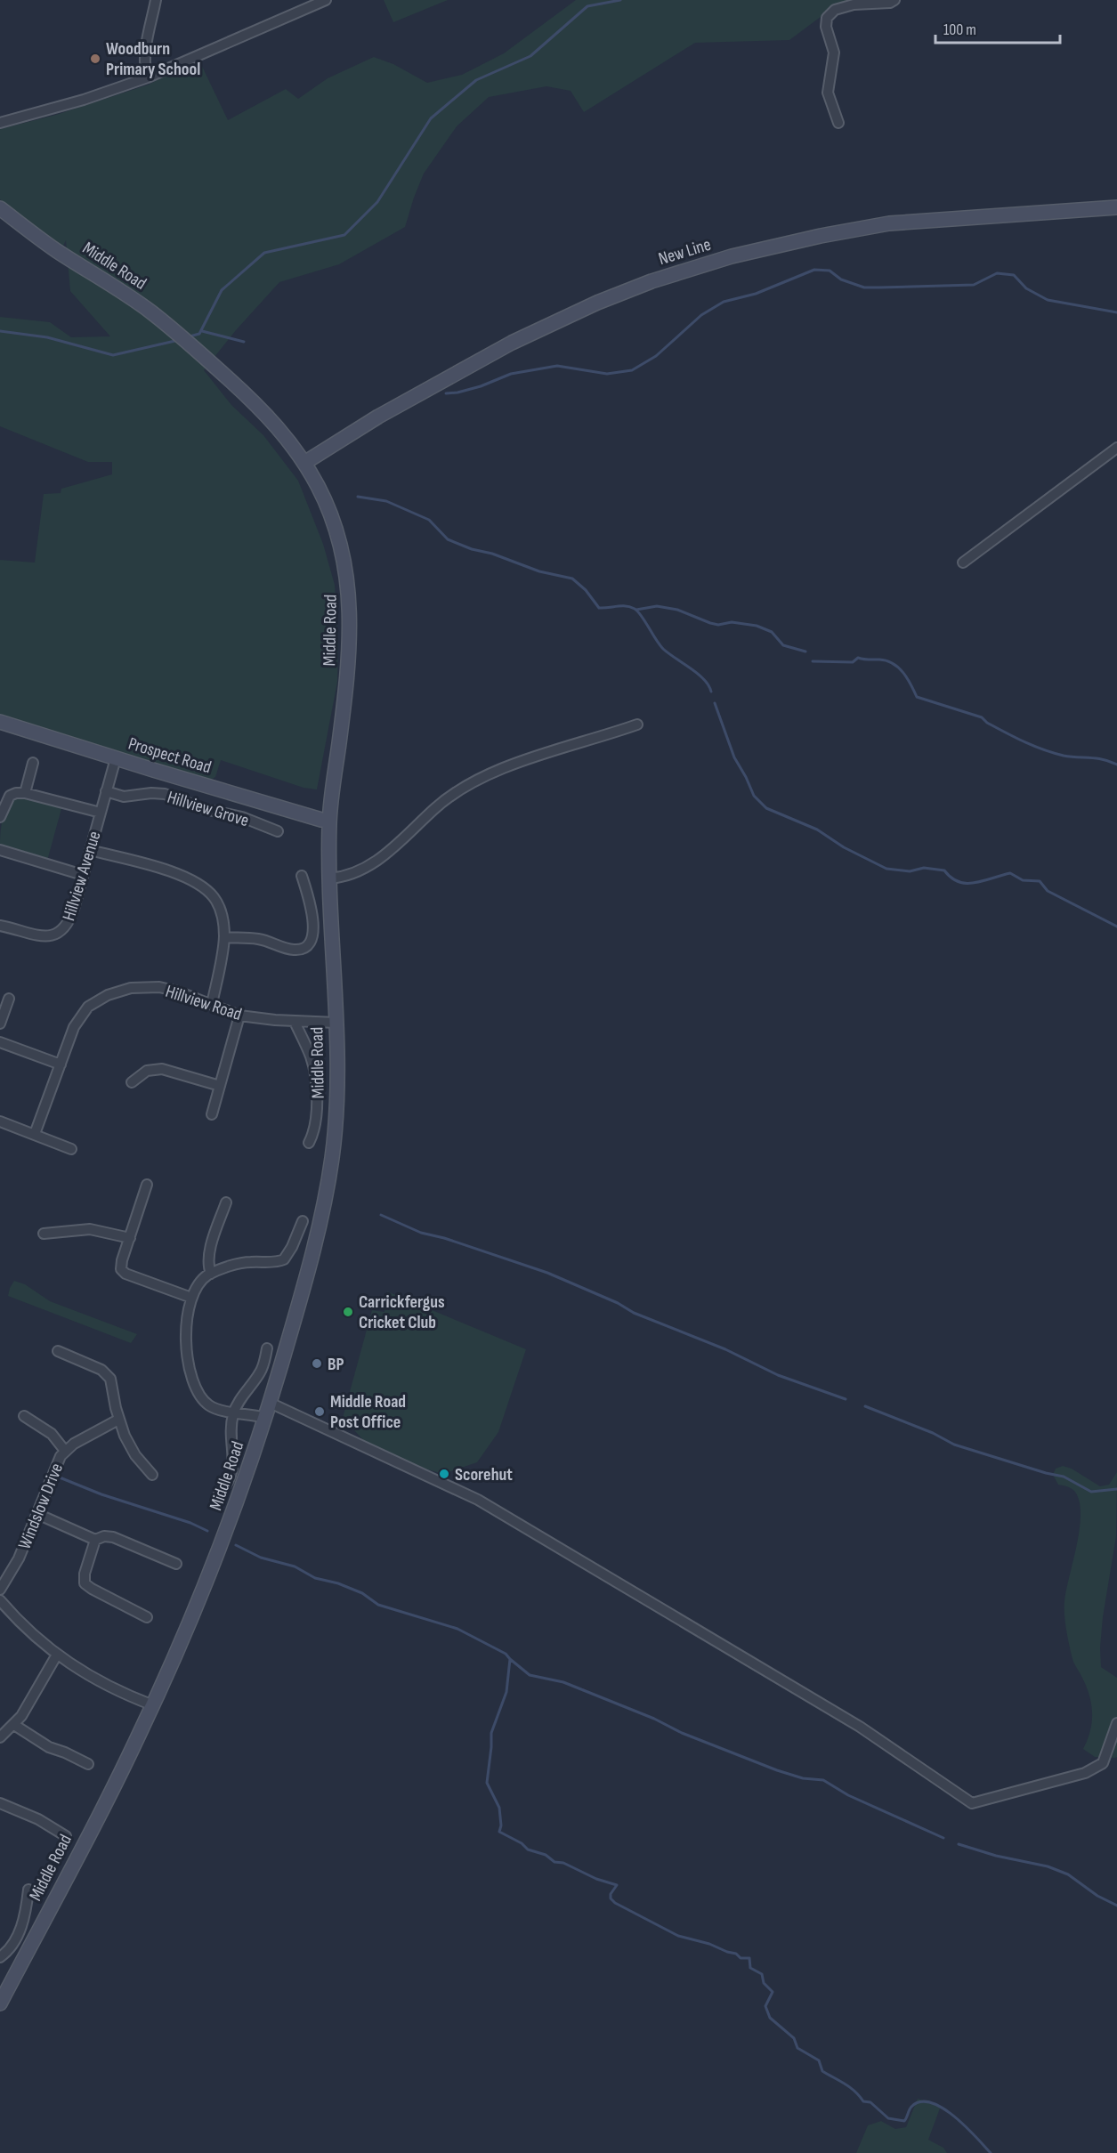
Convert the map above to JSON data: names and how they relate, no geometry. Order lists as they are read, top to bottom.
{
  "streets": {
    "main road": ["New Line", "Middle Road", "Prospect Road"],
    "street": [
      "Hillview Grove",
      "Hillview Avenue",
      "Hillview Road",
      "Windslow Drive"
    ]
  },
  "crossings": [
    ["New Line", "Middle Road"],
    ["Middle Road", "Prospect Road"],
    ["Middle Road", "Hillview Road"],
    ["Prospect Road", "Hillview Avenue"],
    ["Hillview Grove", "Hillview Avenue"]
  ],
  "places": [
    "Woodburn Primary School",
    "Carrickfergus Cricket Club",
    "BP",
    "Middle Road Post Office",
    "Scorehut"
  ],
  "scale_bar": "100 m"
}
